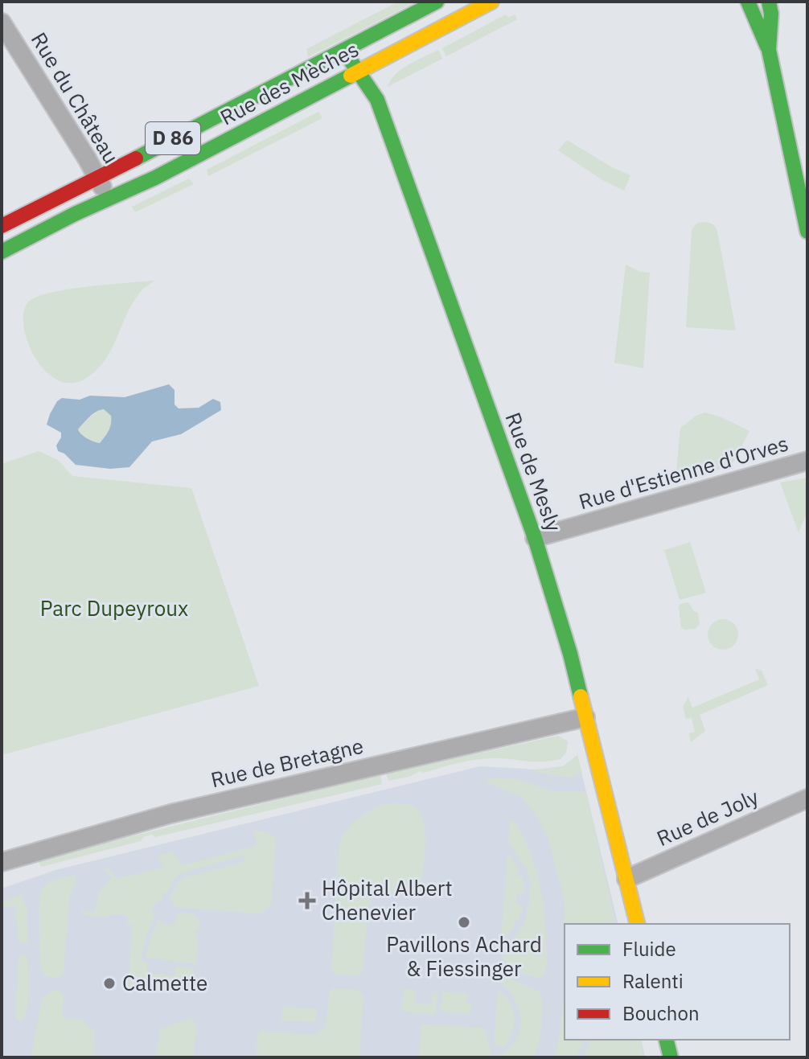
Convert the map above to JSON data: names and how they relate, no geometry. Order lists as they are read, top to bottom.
{
  "streets": {
    "main road": ["Rue des Mèches", "D 86", "Rue de Mesly"],
    "street": [
      "Rue du Château",
      "Rue d'Estienne d'Orves",
      "Rue de Bretagne",
      "Rue de Joly"
    ]
  },
  "crossings": [
    ["Rue des Mèches", "Rue du Château"],
    ["Rue des Mèches", "Rue de Mesly"],
    ["Rue de Mesly", "Rue d'Estienne d'Orves"],
    ["Rue de Mesly", "Rue de Bretagne"],
    ["Rue de Mesly", "Rue de Joly"]
  ],
  "parks": ["Parc Dupeyroux"],
  "places": {
    "health": ["Hôpital Albert Chenevier"],
    "other": ["Pavillons Achard & Fiessinger", "Calmette"]
  },
  "legend": ["Fluide", "Ralenti", "Bouchon"]
}
